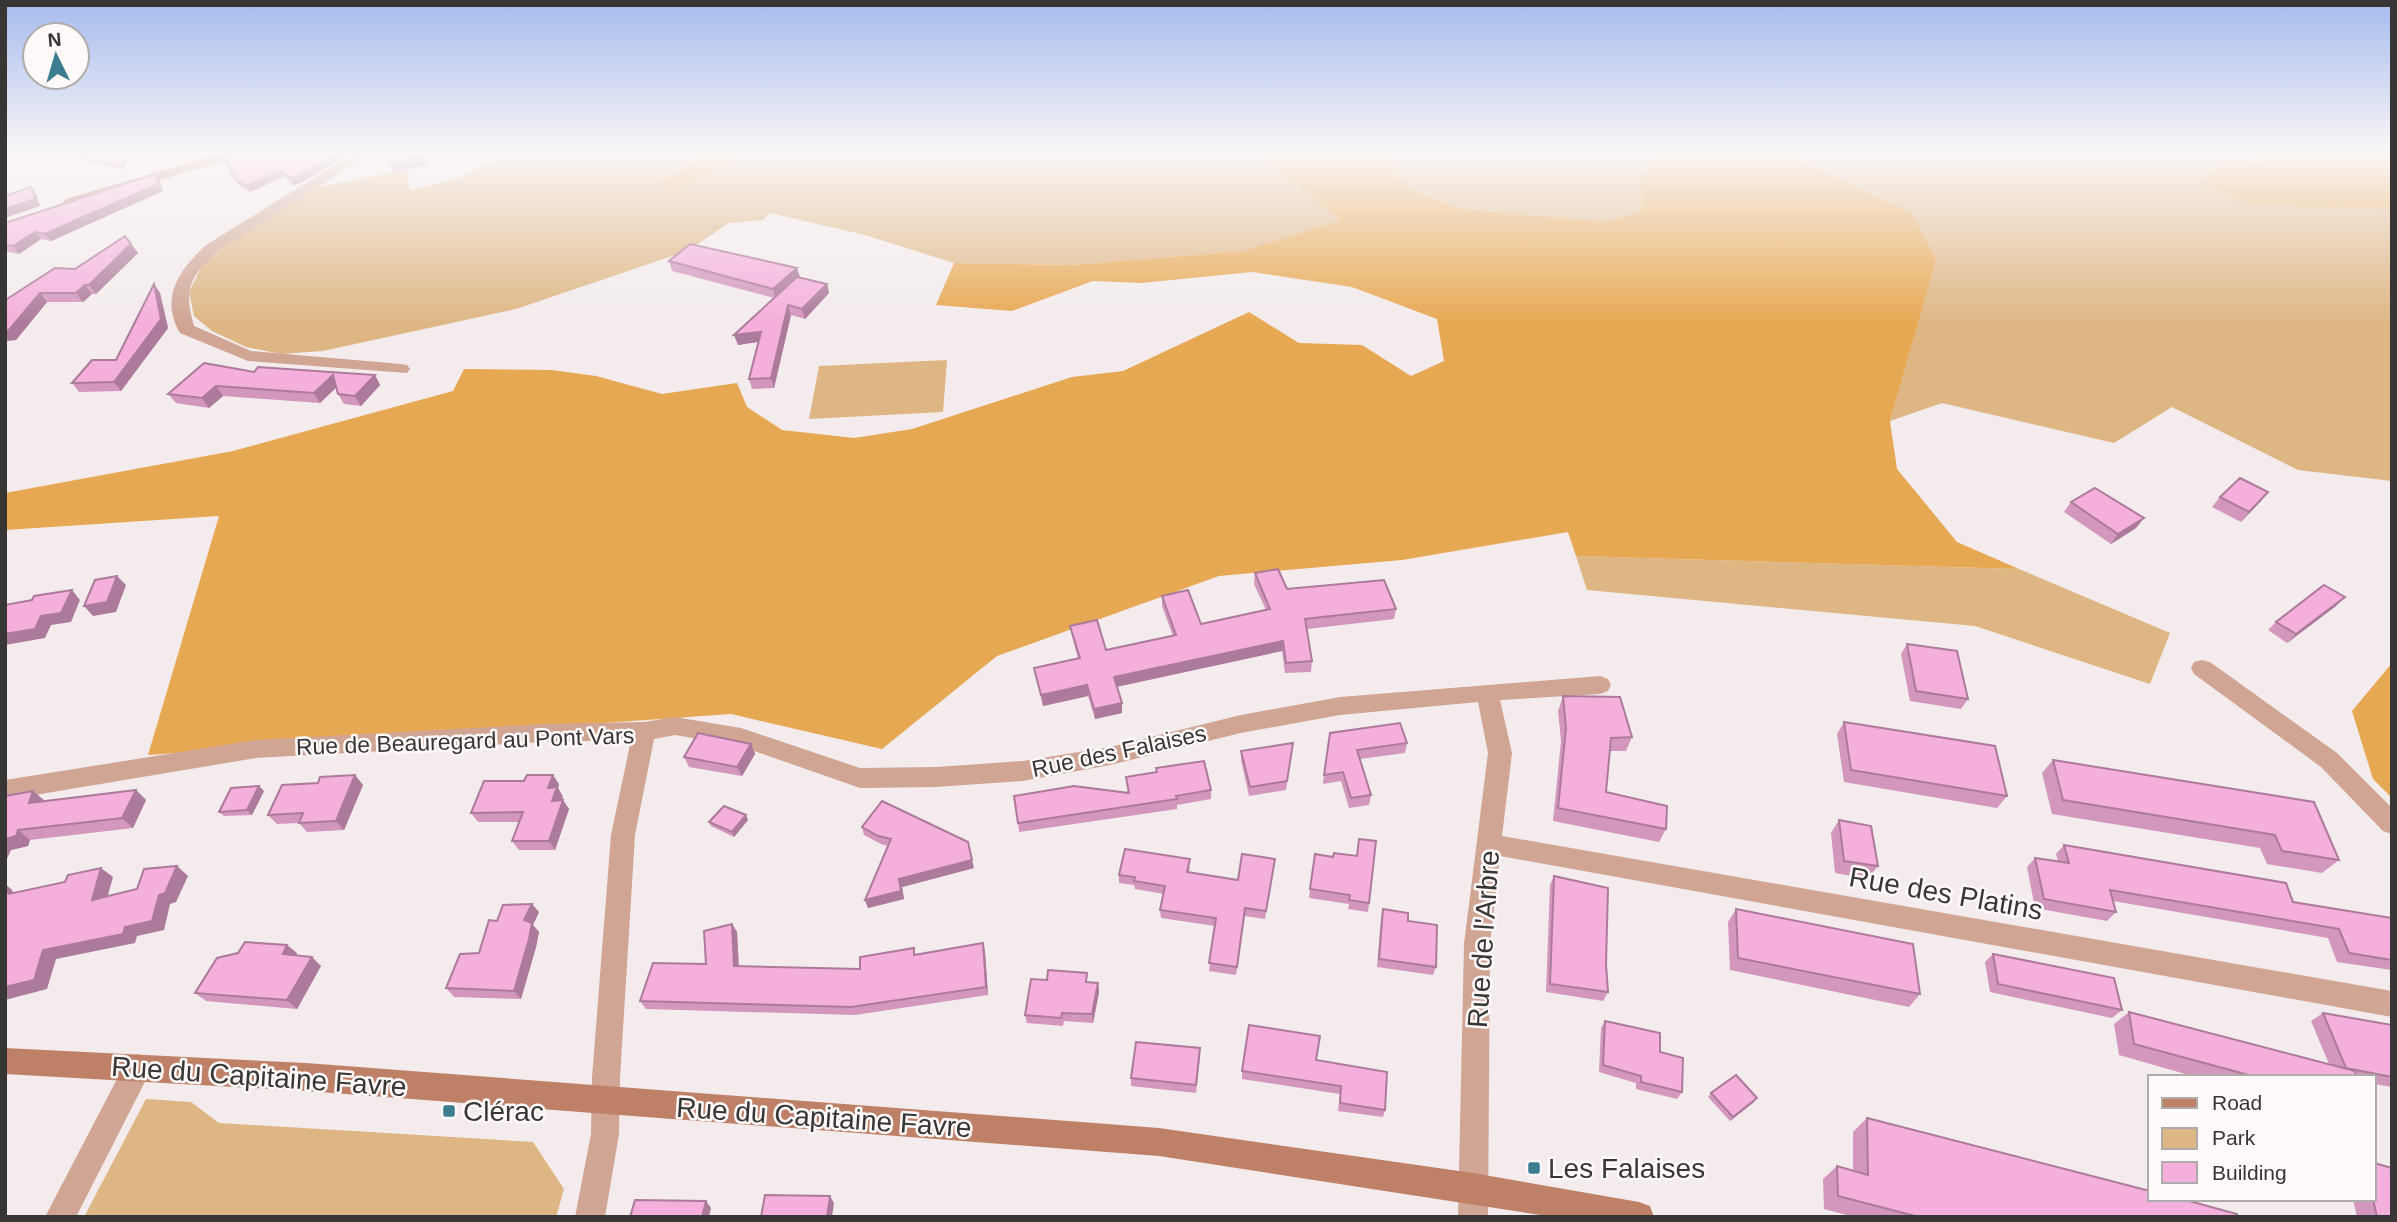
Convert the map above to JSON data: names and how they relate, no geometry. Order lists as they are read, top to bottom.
{
  "streets": {
    "street": [
      "Rue de Beauregard au Pont Vars",
      "Rue des Falaises",
      "Rue des Platins",
      "Rue de l'Arbre",
      "Rue du Capitaine Favre"
    ]
  },
  "crossings": [
    ["Rue de Beauregard au Pont Vars", "Rue des Falaises"],
    ["Rue de Beauregard au Pont Vars", "Rue du Capitaine Favre"],
    ["Rue des Falaises", "Rue de l'Arbre"],
    ["Rue des Platins", "Rue de l'Arbre"],
    ["Rue de l'Arbre", "Rue du Capitaine Favre"]
  ],
  "places": {
    "transit": ["Clérac", "Les Falaises"]
  },
  "legend": ["Road", "Park", "Building"],
  "north": "top"
}
